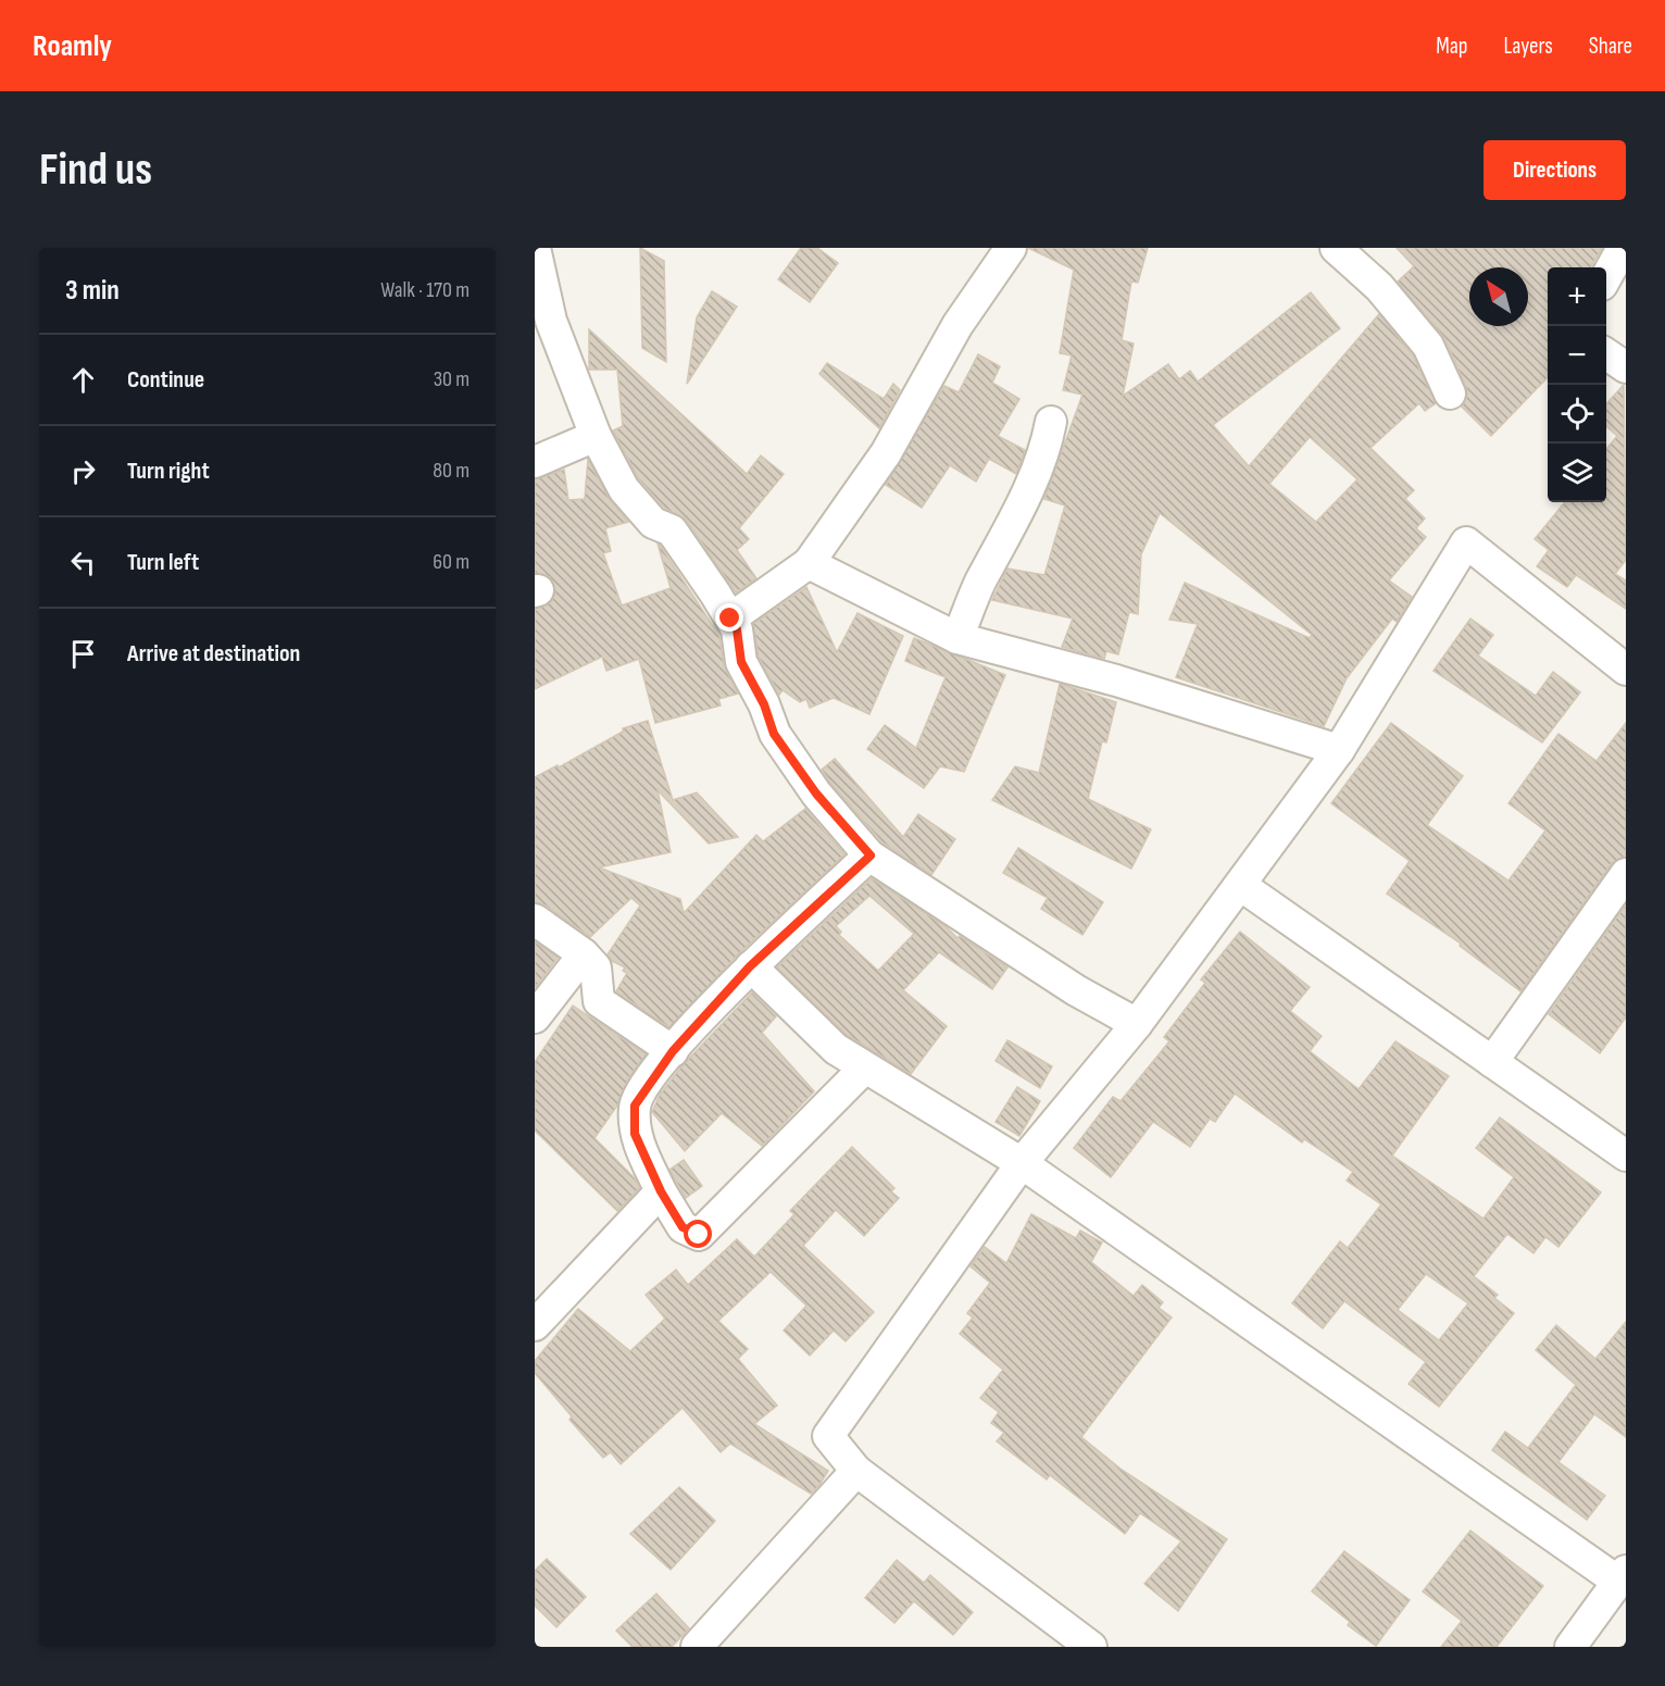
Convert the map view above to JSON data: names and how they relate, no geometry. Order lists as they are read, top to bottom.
{
  "north": "top left",
  "page": {
    "header": "Roamly",
    "nav": ["Map", "Layers", "Share"],
    "buttons": "Directions",
    "title": "Find us",
    "heading": ["3 min", "Walk · 170 m"],
    "map_buttons": ["+", "−"],
    "list": [
      ["Continue", "30 m"],
      ["Turn right", "80 m"],
      ["Turn left", "60 m"],
      "Arrive at destination"
    ]
  }
}
